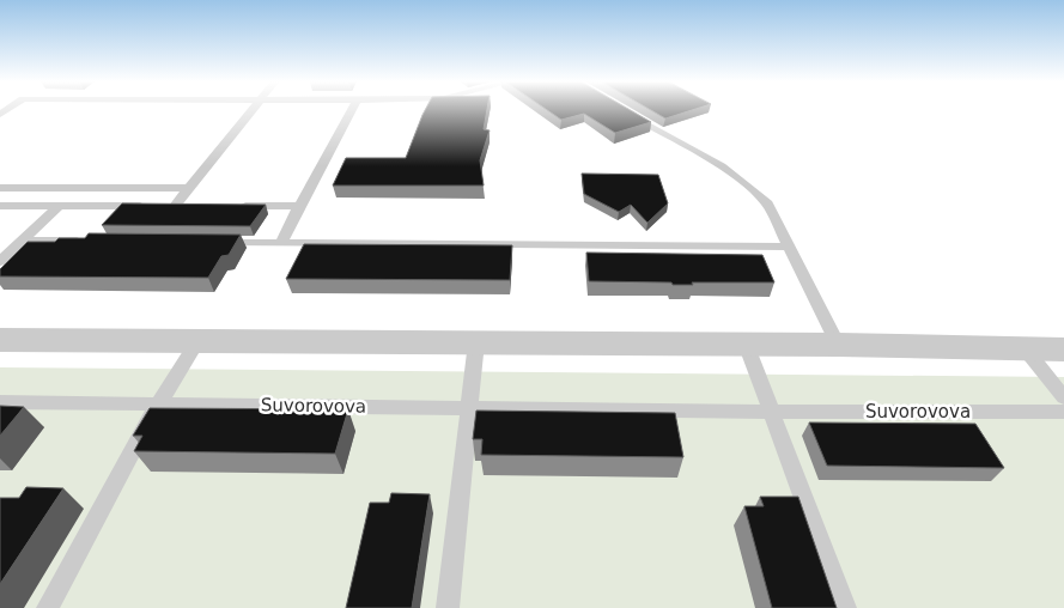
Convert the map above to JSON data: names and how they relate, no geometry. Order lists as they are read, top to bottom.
{
  "streets": {
    "lane": ["Suvorovova"]
  }
}
